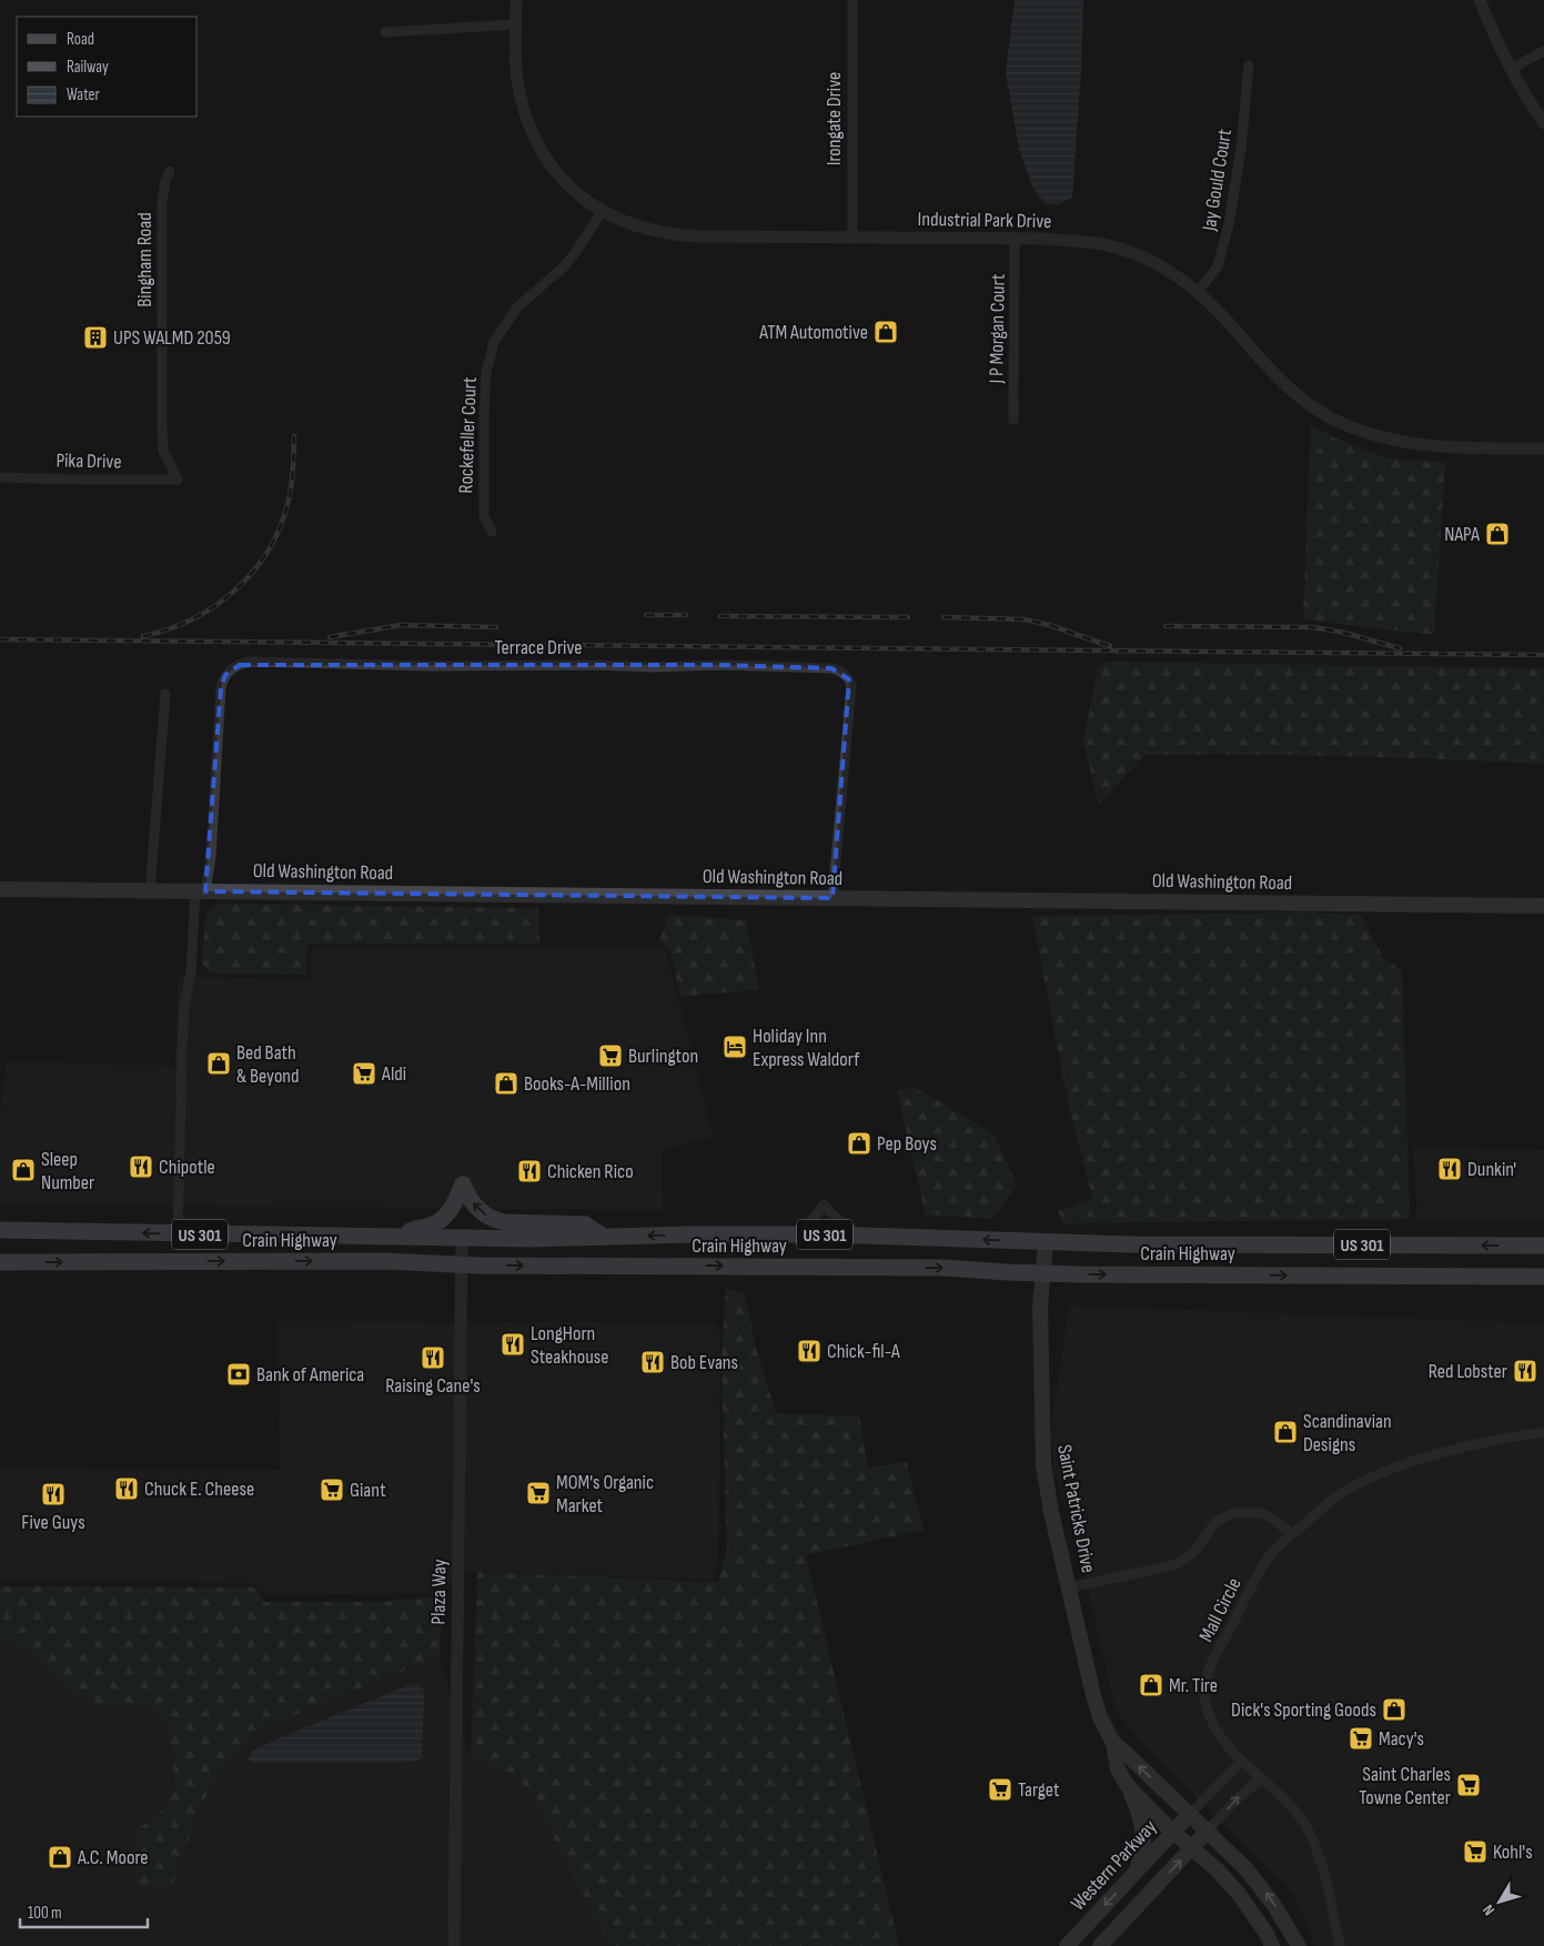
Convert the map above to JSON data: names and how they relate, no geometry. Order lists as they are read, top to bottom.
{
  "streets": {
    "highway": ["US 301", "Crain Highway"],
    "main road": ["Old Washington Road", "Saint Patricks Drive", "Western Parkway"],
    "street": [
      "Irongate Drive",
      "Jay Gould Court",
      "Industrial Park Drive",
      "Bingham Road",
      "J P Morgan Court",
      "Rockefeller Court",
      "Pika Drive",
      "Terrace Drive",
      "Plaza Way",
      "Mall Circle"
    ]
  },
  "crossings": [
    ["Irongate Drive", "Industrial Park Drive"],
    ["Jay Gould Court", "Industrial Park Drive"],
    ["Industrial Park Drive", "J P Morgan Court"],
    ["Industrial Park Drive", "Rockefeller Court"],
    ["Bingham Road", "Pika Drive"],
    ["Terrace Drive", "Old Washington Road"],
    ["Crain Highway", "Saint Patricks Drive"],
    ["Crain Highway", "Plaza Way"],
    ["Saint Patricks Drive", "Western Parkway"]
  ],
  "places": {
    "shop": [
      "ATM Automotive",
      "NAPA",
      "Bed Bath & Beyond",
      "Books-A-Million",
      "Pep Boys",
      "Sleep Number",
      "Scandinavian Designs",
      "Mr. Tire",
      "Dick's Sporting Goods",
      "A.C. Moore"
    ],
    "building": ["UPS WALMD 2059"],
    "hotel": ["Holiday Inn Express Waldorf"],
    "supermarket": [
      "Burlington",
      "Aldi",
      "Giant",
      "MOM's Organic Market",
      "Macy's",
      "Saint Charles Towne Center",
      "Target",
      "Kohl's"
    ],
    "restaurant": [
      "Chipotle",
      "Dunkin'",
      "Chicken Rico",
      "LongHorn Steakhouse",
      "Chick-fil-A",
      "Raising Cane's",
      "Bob Evans",
      "Red Lobster",
      "Chuck E. Cheese",
      "Five Guys"
    ],
    "bank": ["Bank of America"]
  },
  "legend": ["Road", "Railway", "Water"],
  "scale_bar": "100 m",
  "north": "bottom left"
}
